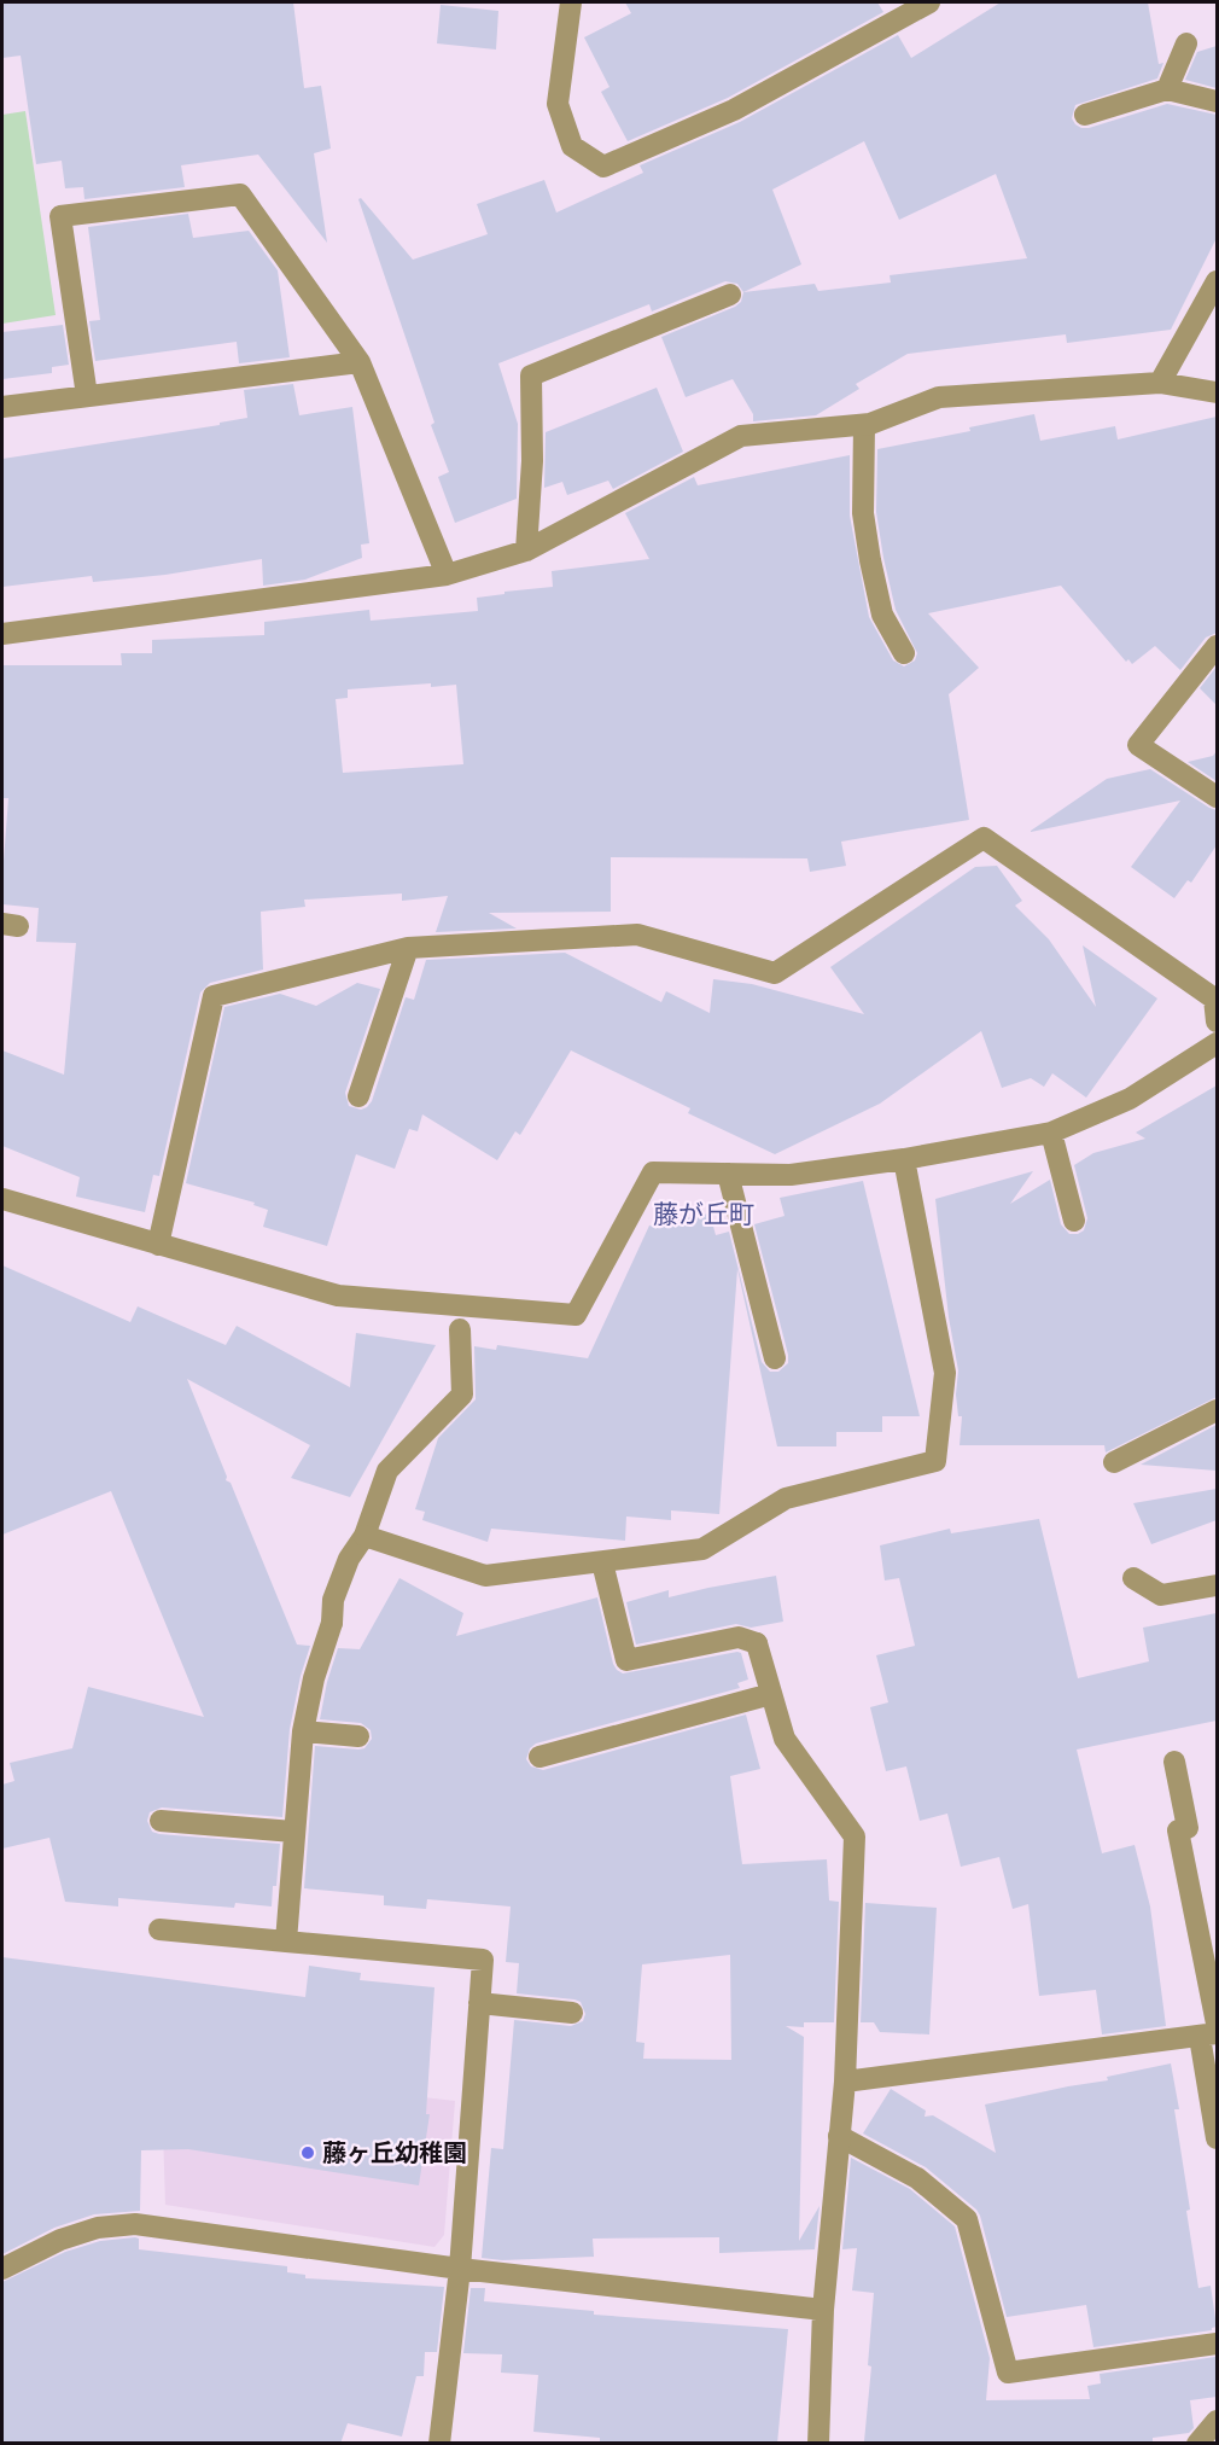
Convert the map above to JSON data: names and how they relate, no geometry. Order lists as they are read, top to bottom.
{
  "districts": ["藤が丘町"],
  "places": ["藤ヶ丘幼稚園"]
}
